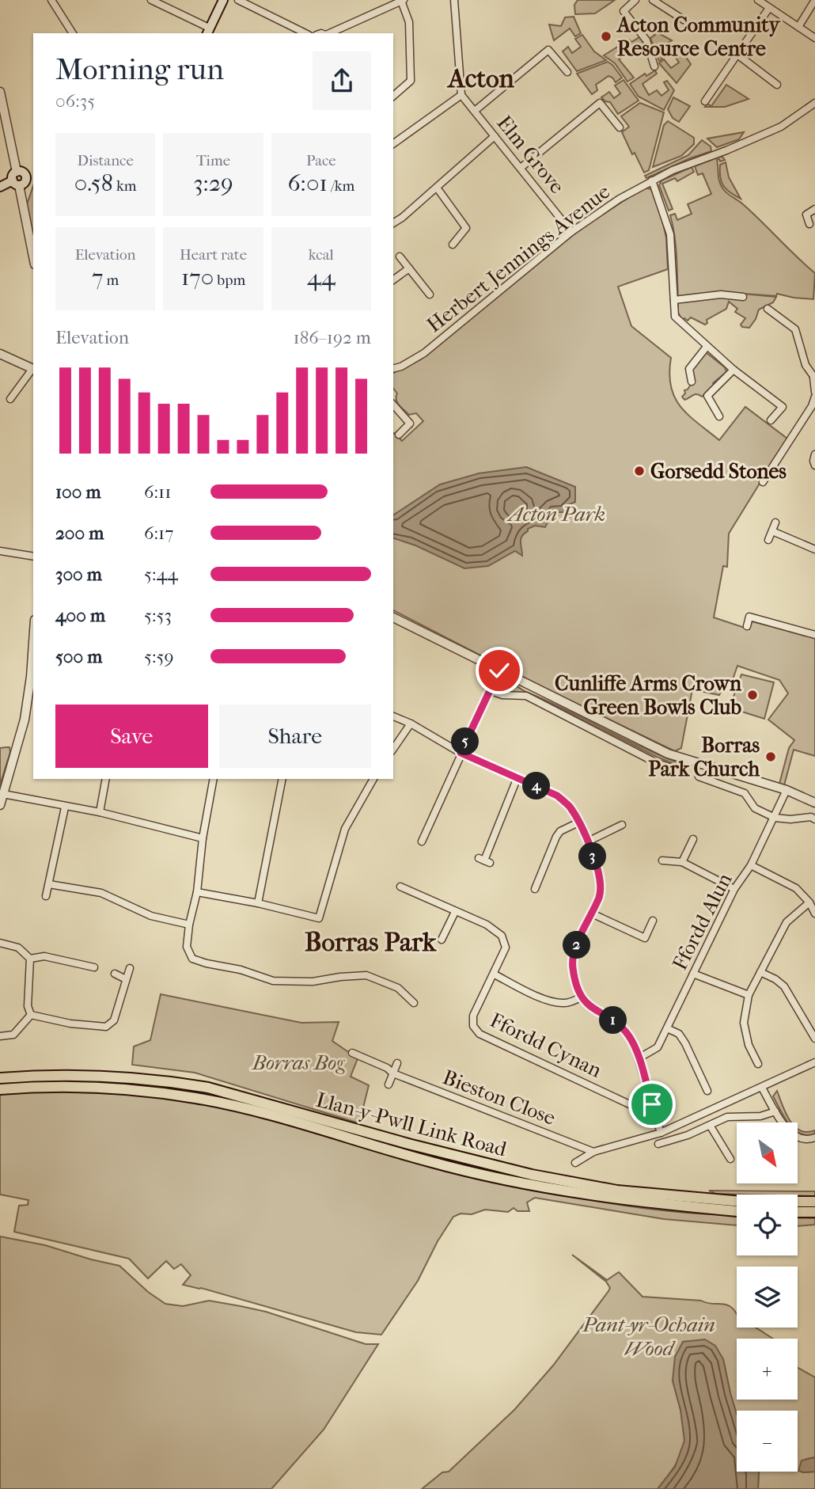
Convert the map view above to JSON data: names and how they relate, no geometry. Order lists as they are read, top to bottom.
{
  "streets": {
    "highway": ["Llan-y-Pwll Link Road"],
    "street": [
      "Elm Grove",
      "Herbert Jennings Avenue",
      "Ffordd Alun",
      "Ffordd Cynan",
      "Bieston Close"
    ]
  },
  "crossings": [
    ["Elm Grove", "Herbert Jennings Avenue"]
  ],
  "districts": ["Acton", "Borras Park"],
  "parks": ["Acton Park", "Borras Bog", "Pant-yr-Ochain Wood"],
  "places": [
    "Acton Community Resource Centre",
    "Gorsedd Stones",
    "Cunliffe Arms Crown Green Bowls Club",
    "Borras Park Church"
  ],
  "north": "bottom right",
  "page": {
    "heading": ["Morning run", "06:35"],
    "stats": [
      ["Distance", "0.58 km"],
      ["Time", "3:29"],
      ["Pace", "6:01 /km"],
      ["Elevation", "7 m"],
      ["Heart rate", "170 bpm"],
      ["kcal", "44"]
    ],
    "chart": ["Elevation", "186–192 m"],
    "list": [
      {
        "name": "100 m",
        "note": "6:11"
      },
      {
        "name": "200 m",
        "note": "6:17"
      },
      {
        "name": "300 m",
        "note": "5:44"
      },
      {
        "name": "400 m",
        "note": "5:53"
      },
      {
        "name": "500 m",
        "note": "5:59"
      }
    ],
    "buttons": ["Save", "Share"],
    "pins": [
      "5",
      "4",
      "3",
      "2",
      "1"
    ],
    "map_buttons": ["+", "−"]
  }
}
